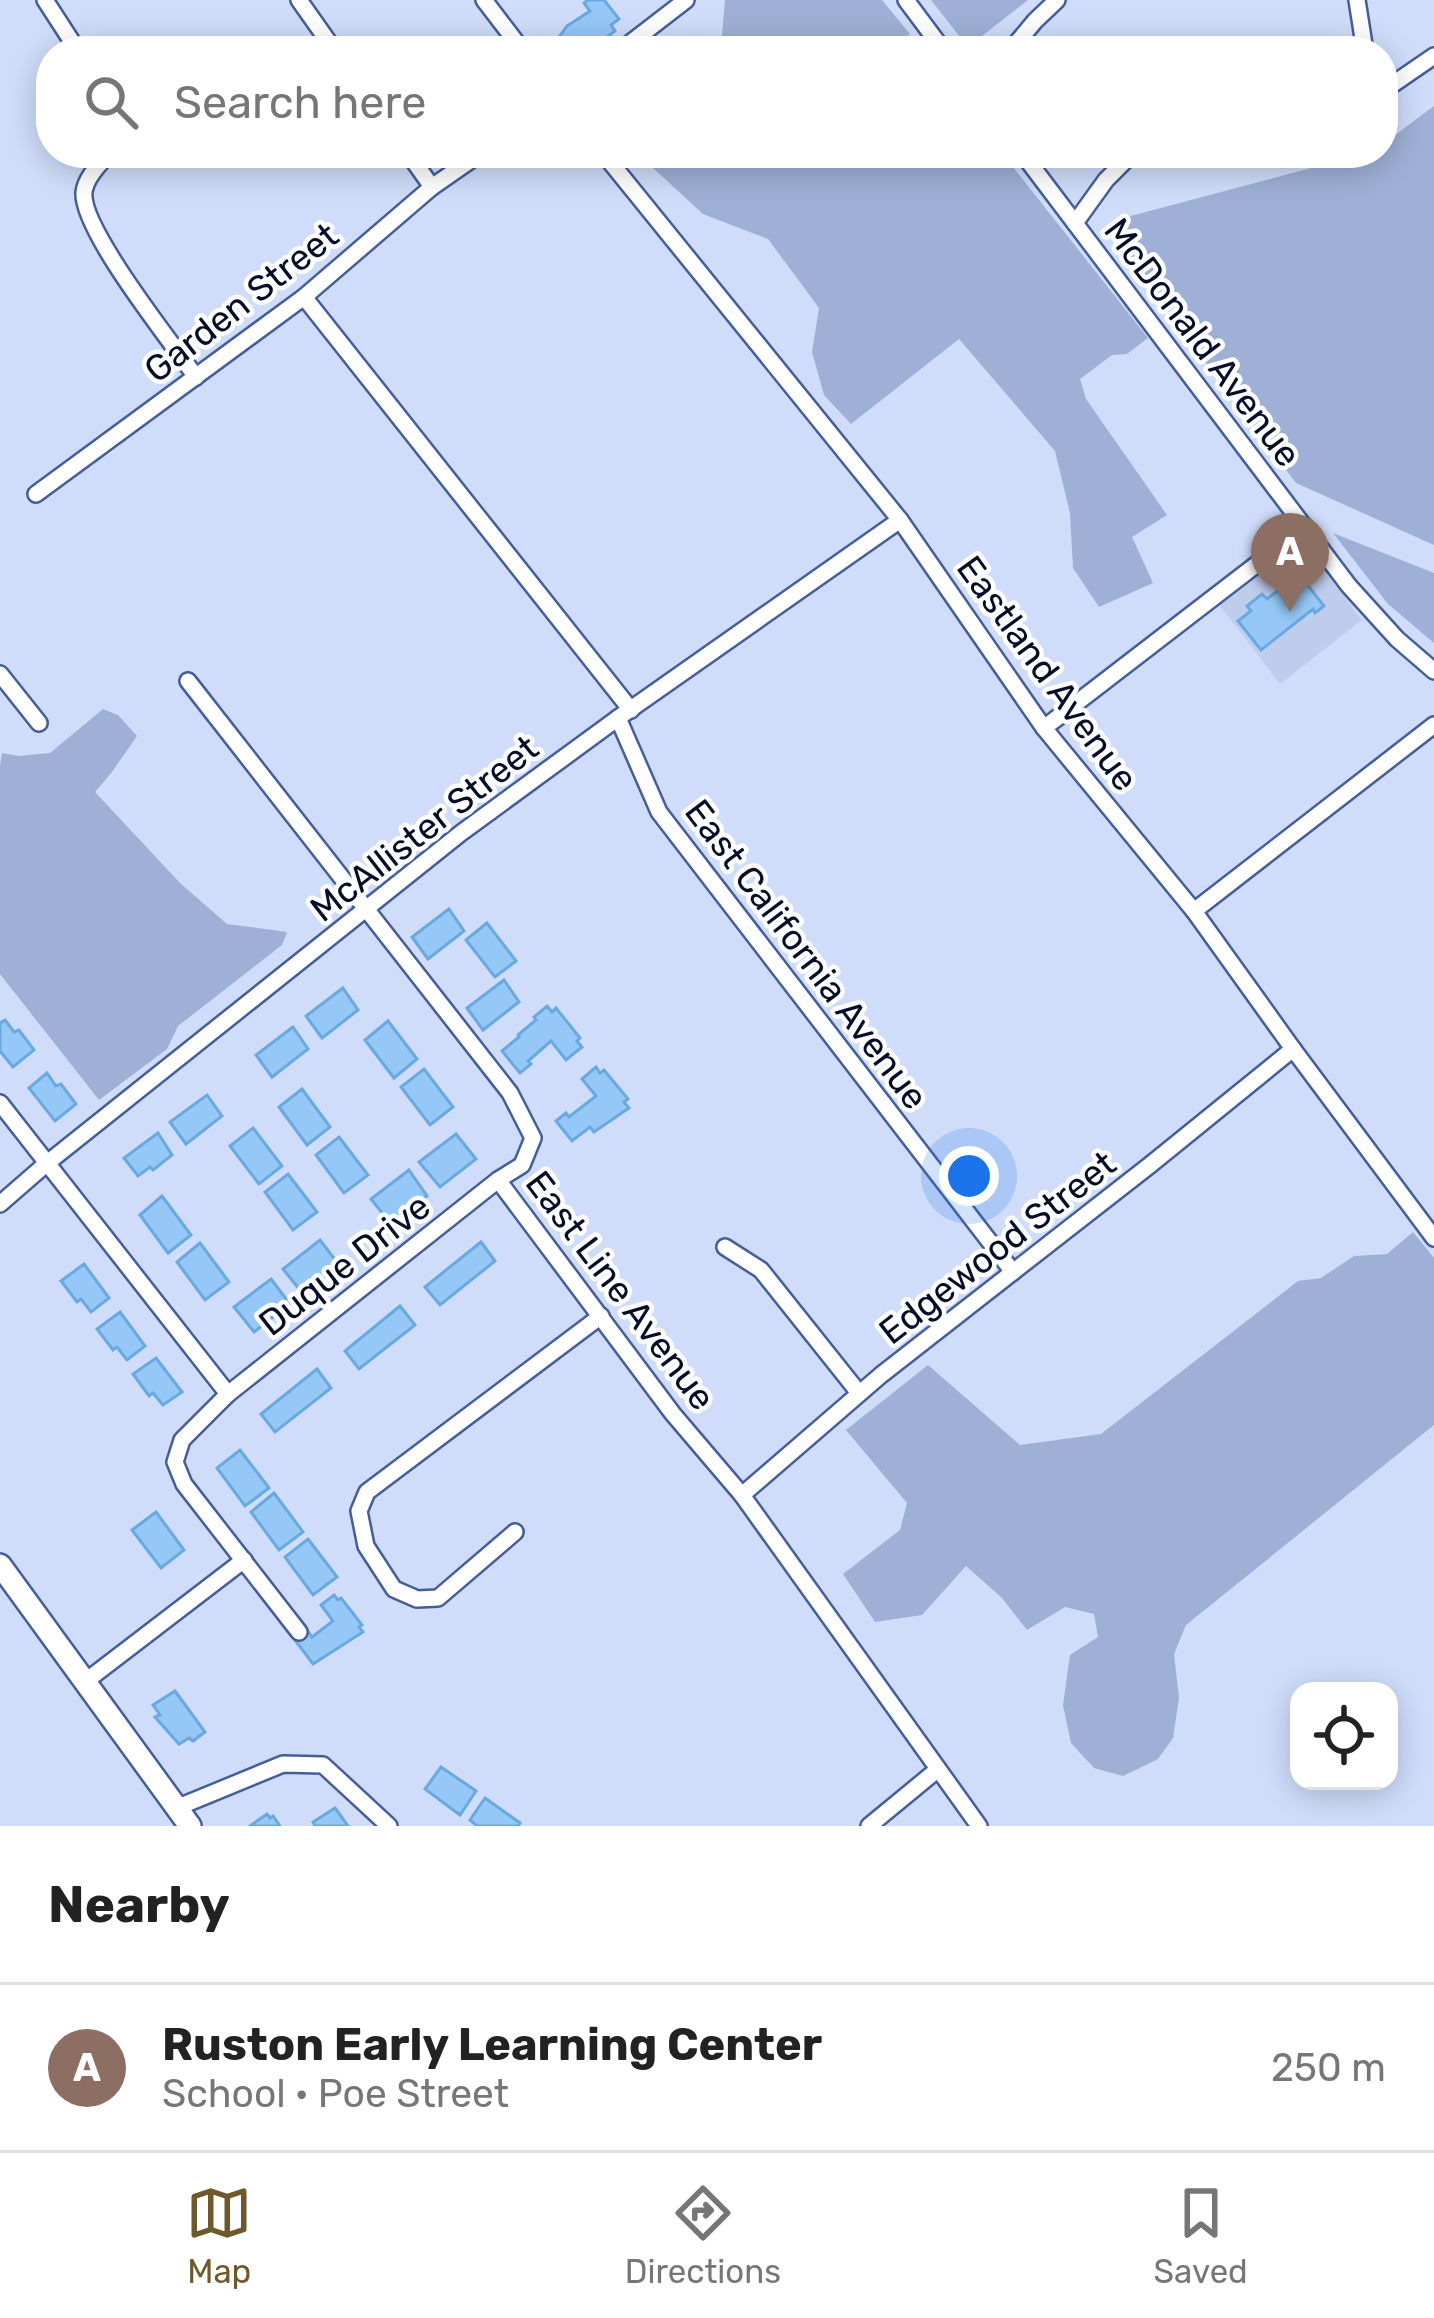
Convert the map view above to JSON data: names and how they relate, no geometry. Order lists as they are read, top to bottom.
{
  "streets": {
    "street": [
      "Garden Street",
      "McDonald Avenue",
      "Eastland Avenue",
      "McAllister Street",
      "East California Avenue",
      "Edgewood Street",
      "Duque Drive",
      "East Line Avenue"
    ]
  },
  "crossings": [
    ["Garden Street", "East California Avenue"],
    ["Eastland Avenue", "McAllister Street"],
    ["Eastland Avenue", "Edgewood Street"],
    ["McAllister Street", "East California Avenue"],
    ["McAllister Street", "East Line Avenue"],
    ["East California Avenue", "Edgewood Street"],
    ["Edgewood Street", "East Line Avenue"],
    ["Duque Drive", "East Line Avenue"]
  ],
  "page": {
    "search": "Search here",
    "pins": "A",
    "heading": "Nearby",
    "list": [
      {
        "mark": "A",
        "name": "Ruston Early Learning Center",
        "note": "School · Poe Street",
        "value": "250 m"
      }
    ],
    "nav": ["Map", "Directions", "Saved"]
  }
}
